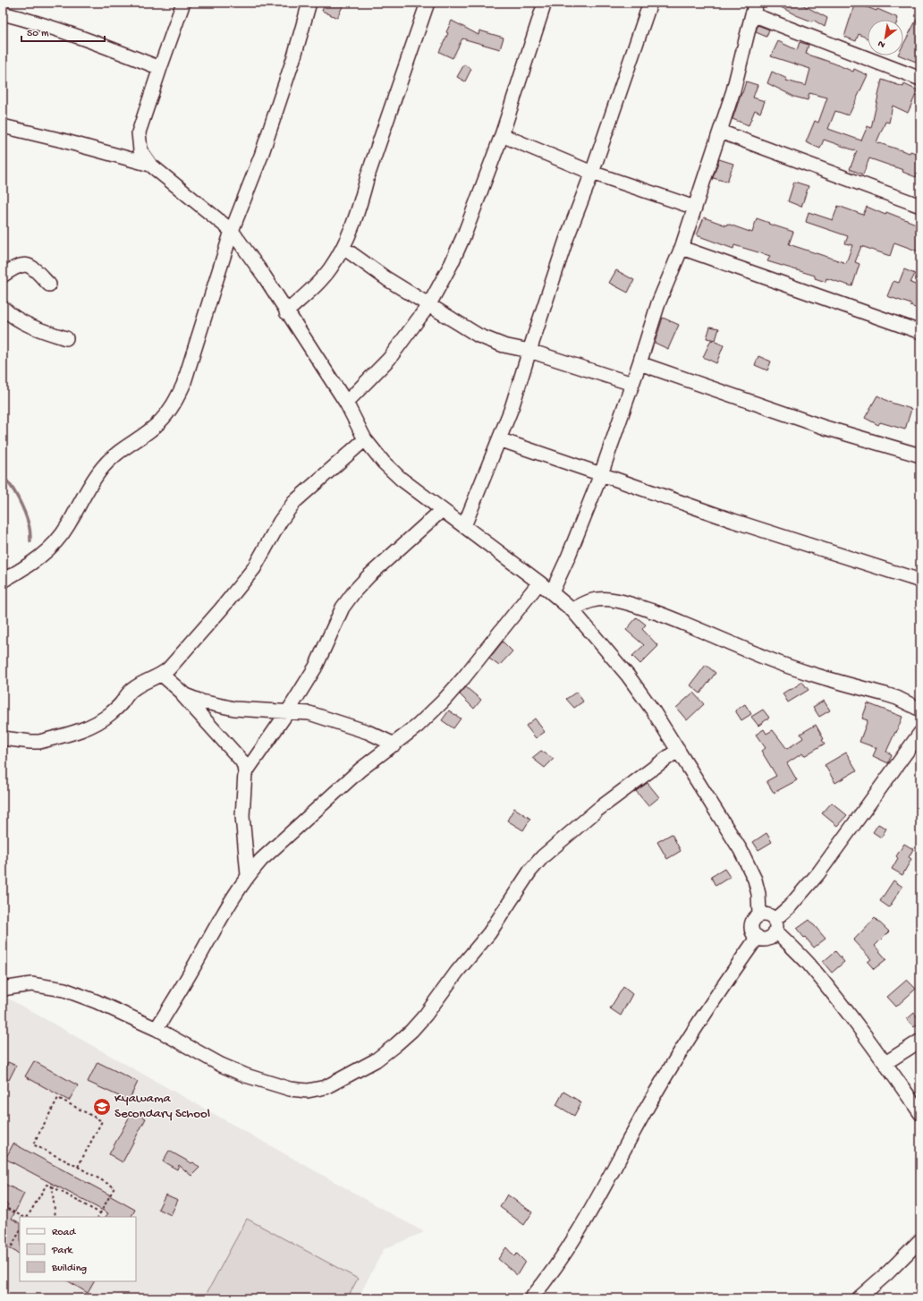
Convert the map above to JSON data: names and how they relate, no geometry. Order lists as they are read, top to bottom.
{
  "places": {
    "school or university": ["Kyawama Secondary School"]
  },
  "legend": ["Road", "Park", "Building"],
  "scale_bar": "50 m",
  "north": "bottom left"
}
